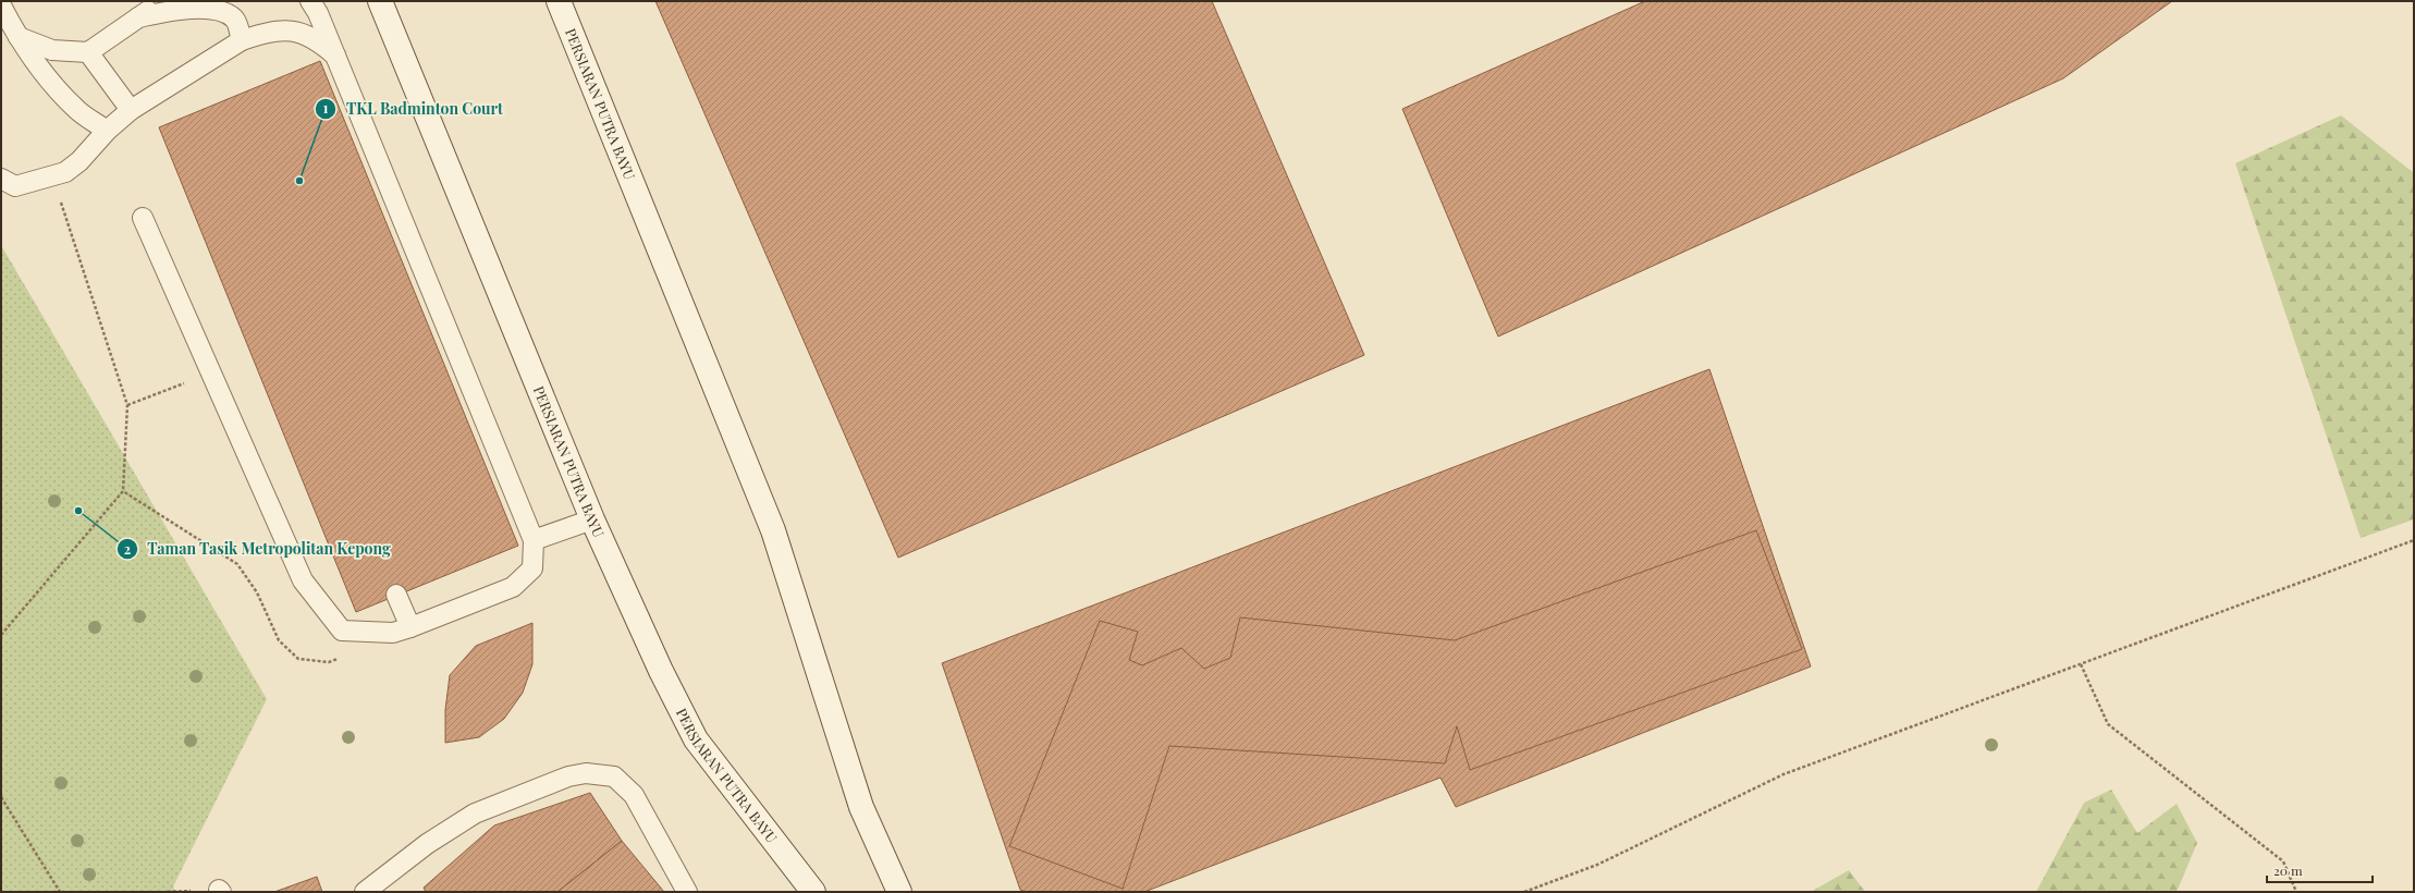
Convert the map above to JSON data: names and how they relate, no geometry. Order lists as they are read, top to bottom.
{
  "streets": {
    "street": ["PERSIARAN PUTRA BAYU"]
  },
  "places": ["TKL Badminton Court", "Taman Tasik Metropolitan Kepong"],
  "scale_bar": "20 m"
}
